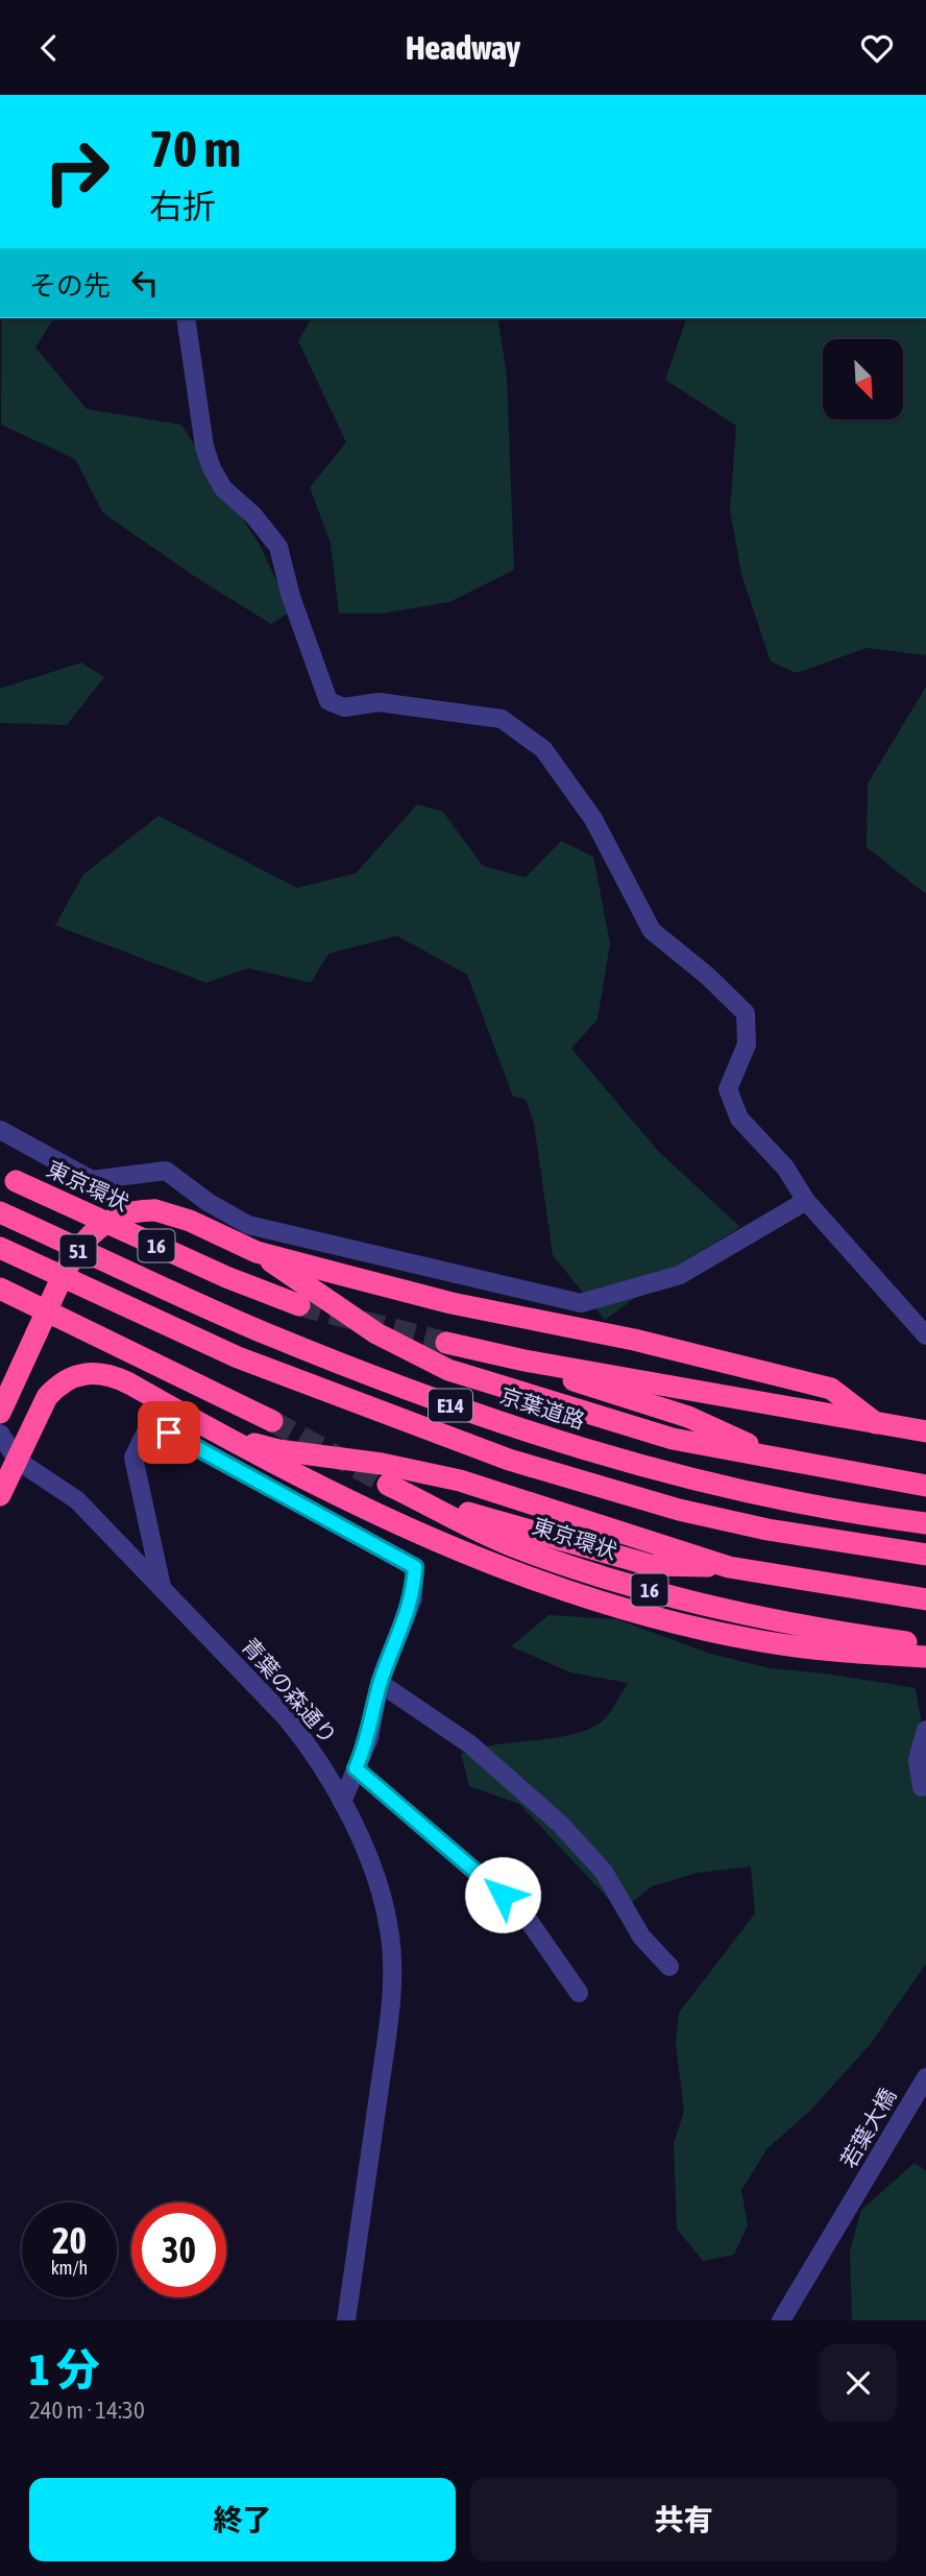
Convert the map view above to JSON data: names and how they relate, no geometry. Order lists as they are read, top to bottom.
{
  "streets": {
    "highway": [
      "東京環状",
      "16",
      "51",
      "E14",
      "京葉道路"
    ],
    "street": ["青葉の森通り", "若葉大橋"]
  },
  "north": "bottom right",
  "page": {
    "header": "Headway",
    "turn": ["70 m", "右折"],
    "then": "その先",
    "speed": "20 km/h",
    "limit": "30",
    "heading": ["1 分", "240 m · 14:30"],
    "buttons": ["終了", "共有"]
  }
}
